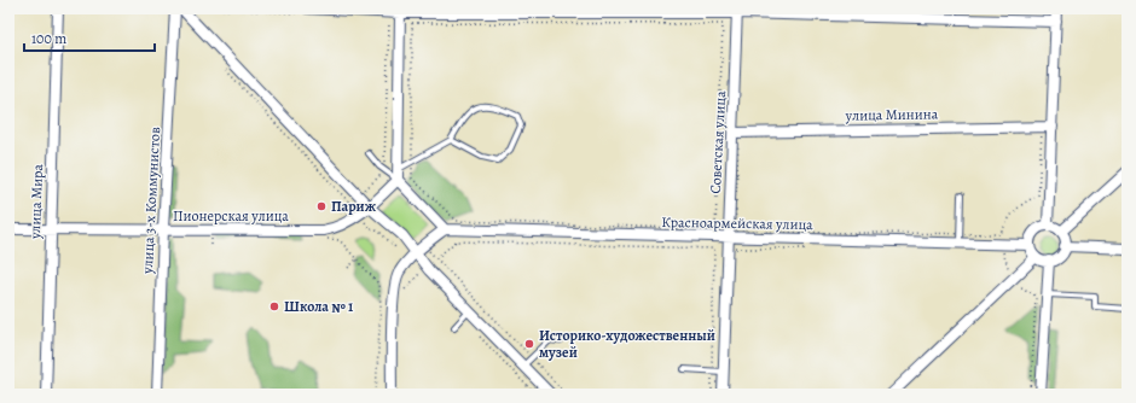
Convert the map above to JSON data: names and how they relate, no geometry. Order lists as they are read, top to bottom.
{
  "streets": {
    "street": [
      "улица Минина",
      "Советская улица",
      "улица 3-х Коммунистов",
      "улица Мира",
      "Пионерская улица",
      "Красноармейская улица"
    ]
  },
  "crossings": [
    ["улица Минина", "Советская улица"],
    ["Советская улица", "Красноармейская улица"],
    ["улица 3-х Коммунистов", "Пионерская улица"],
    ["улица Мира", "Пионерская улица"]
  ],
  "places": ["Париж", "Школа № 1", "Историко-художественный музей"],
  "scale_bar": "100 m"
}
